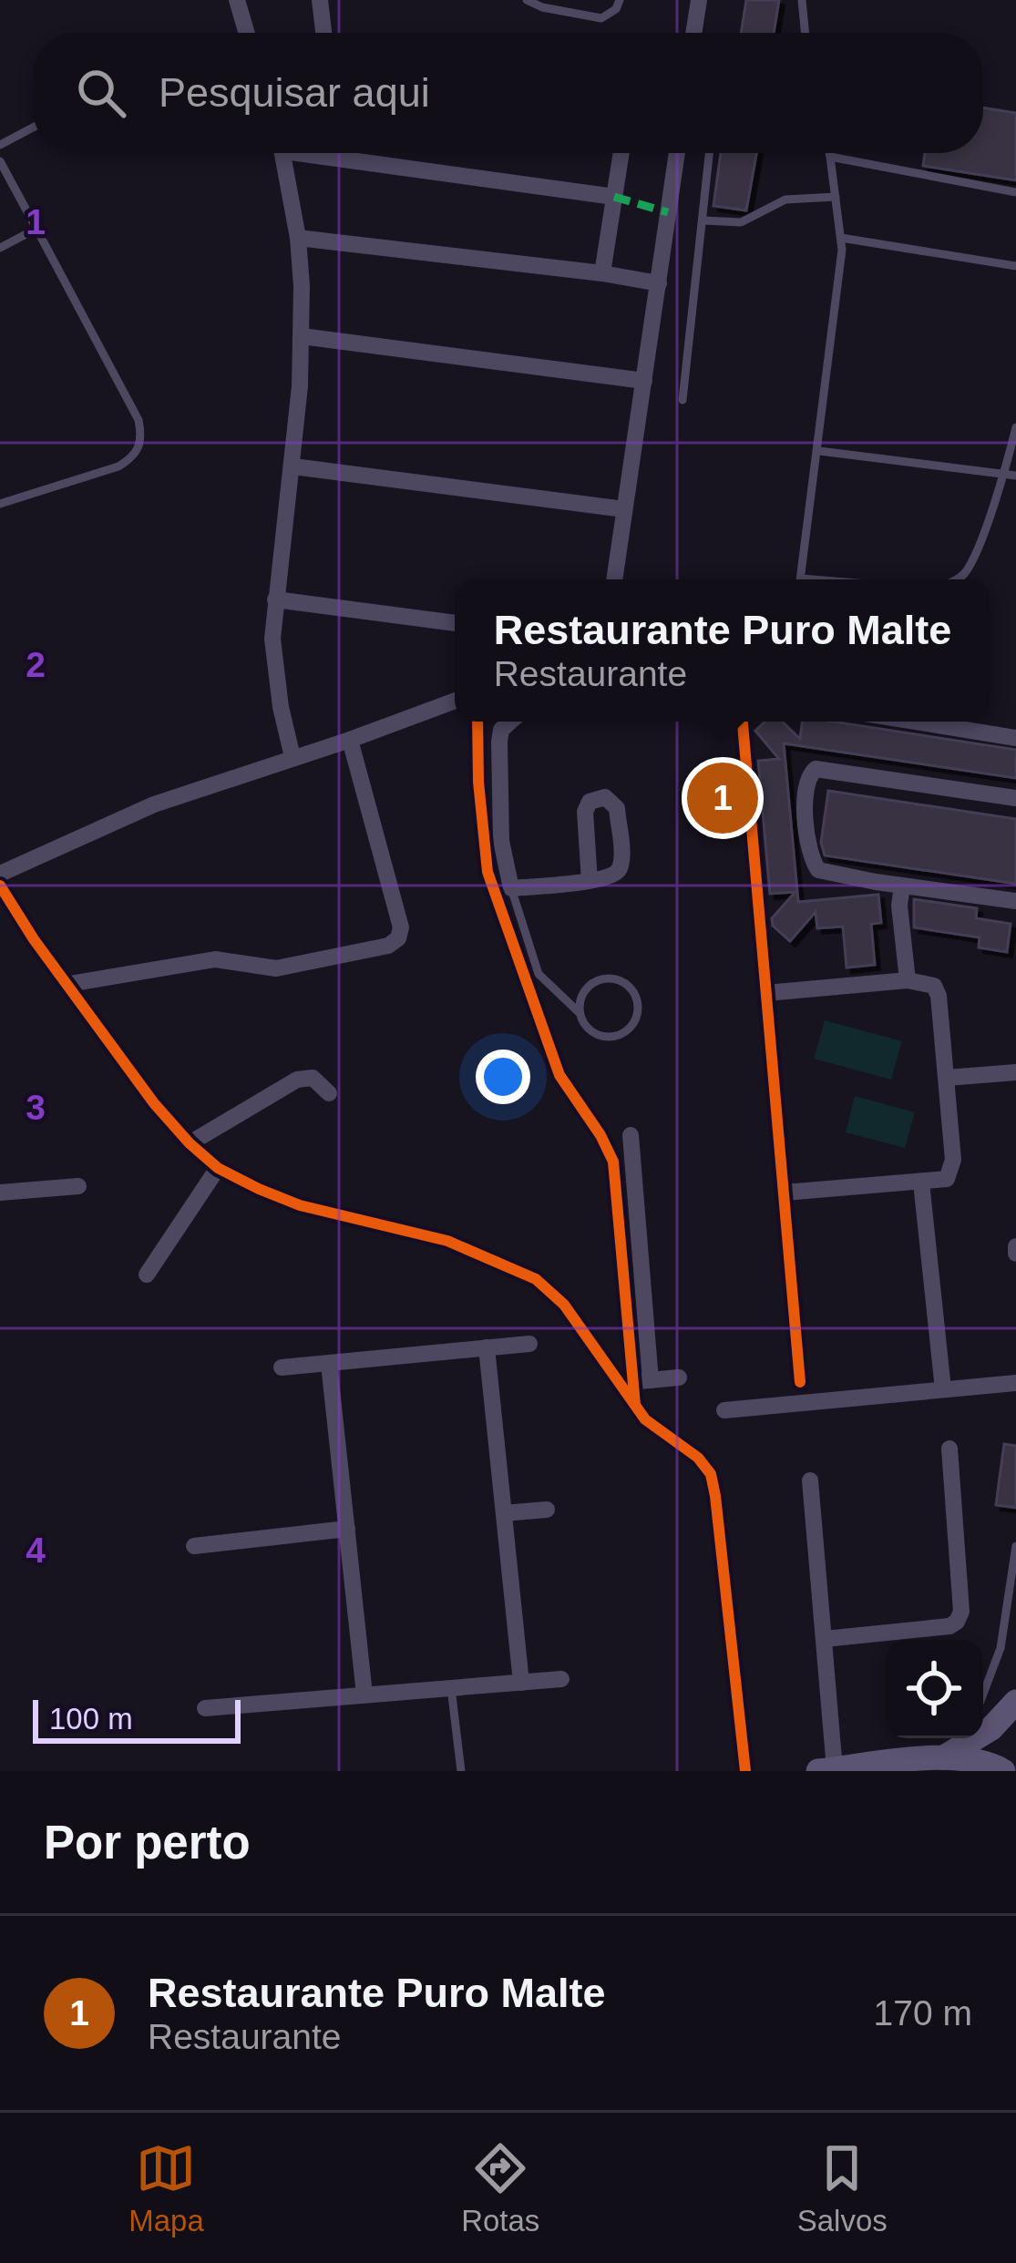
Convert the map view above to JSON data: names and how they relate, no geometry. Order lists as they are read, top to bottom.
{
  "scale_bar": "100 m",
  "page": {
    "search": "Pesquisar aqui",
    "popup": ["Restaurante Puro Malte", "Restaurante"],
    "pins": "1",
    "scale": "100 m",
    "heading": "Por perto",
    "list": [
      {
        "mark": "1",
        "name": "Restaurante Puro Malte",
        "note": "Restaurante",
        "value": "170 m"
      }
    ],
    "nav": ["Mapa", "Rotas", "Salvos"]
  },
  "grid": {
    "rows": [
      "1",
      "2",
      "3",
      "4"
    ]
  }
}
